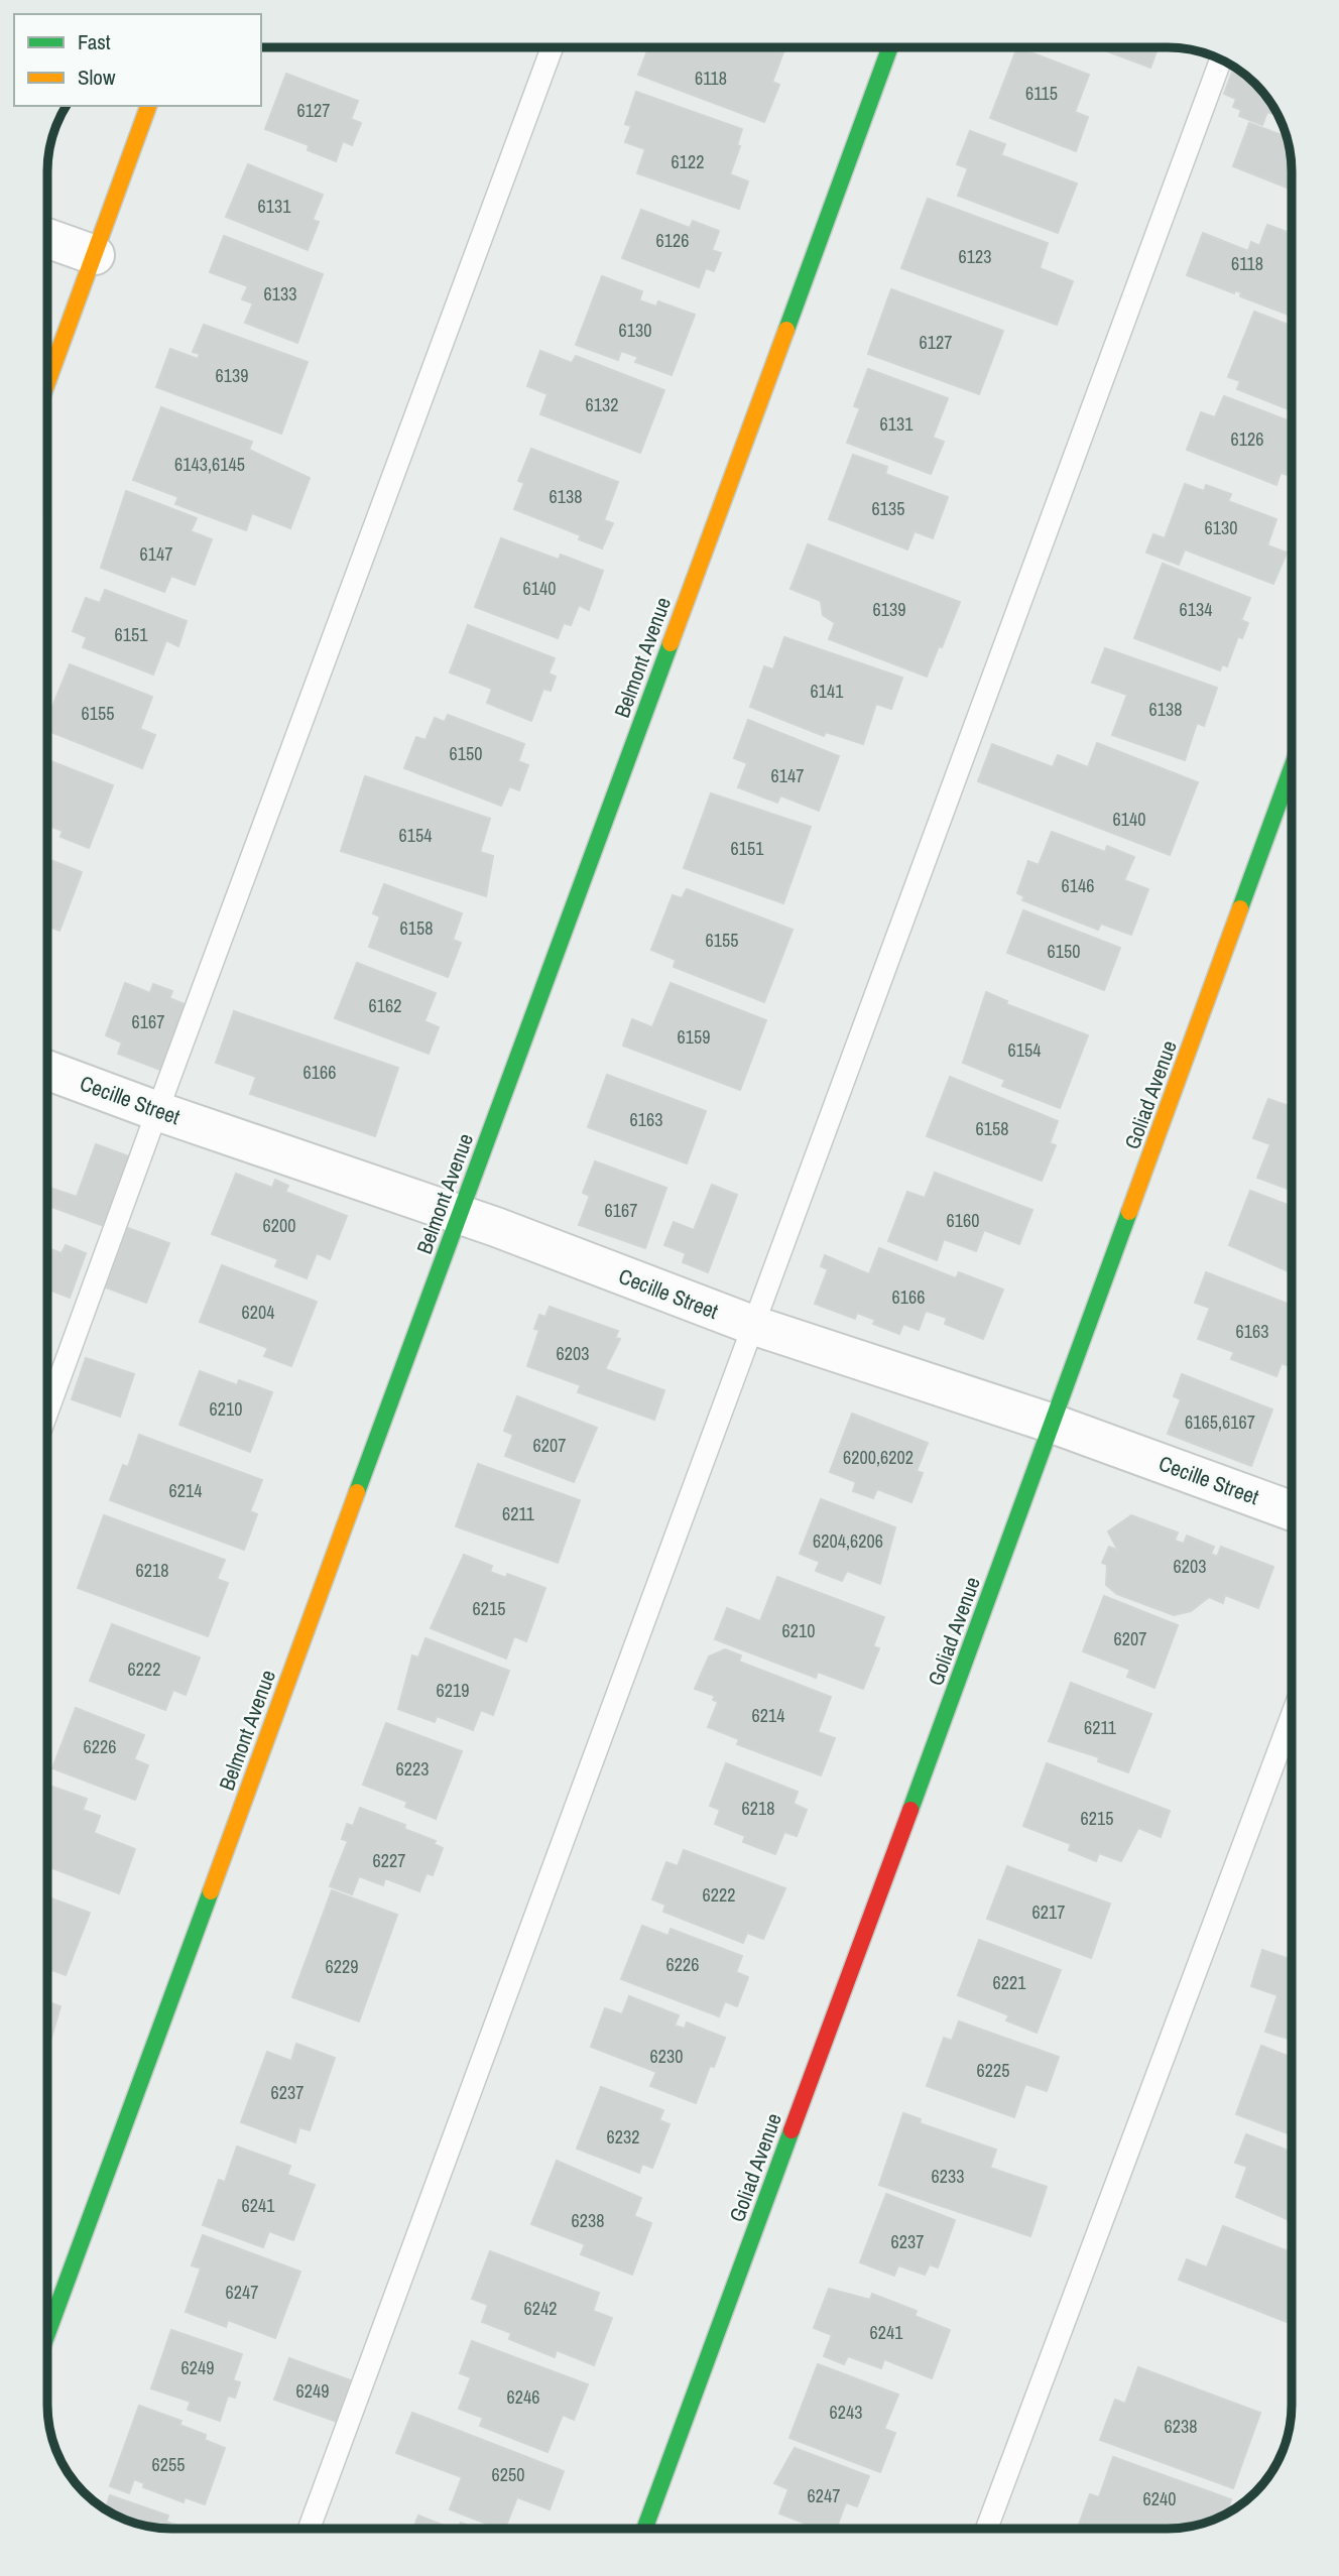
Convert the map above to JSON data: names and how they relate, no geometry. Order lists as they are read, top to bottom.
{
  "streets": {
    "street": ["Belmont Avenue", "Goliad Avenue", "Cecille Street"]
  },
  "crossings": [
    ["Belmont Avenue", "Cecille Street"],
    ["Goliad Avenue", "Cecille Street"]
  ],
  "house_numbers": [
    "6118",
    "6115",
    "6127",
    "6122",
    "6131",
    "6126",
    "6123",
    "6118",
    "6133",
    "6130",
    "6127",
    "6139",
    "6132",
    "6131",
    "6126",
    "6143,6145",
    "6138",
    "6135",
    "6130",
    "6147",
    "6140",
    "6139",
    "6134",
    "6151",
    "6141",
    "6138",
    "6155",
    "6150",
    "6147",
    "6140",
    "6154",
    "6151",
    "6146",
    "6158",
    "6155",
    "6150",
    "6162",
    "6167",
    "6159",
    "6154",
    "6166",
    "6163",
    "6158",
    "6167",
    "6160",
    "6200",
    "6166",
    "6204",
    "6163",
    "6203",
    "6210",
    "6165,6167",
    "6207",
    "6200,6202",
    "6214",
    "6211",
    "6204,6206",
    "6203",
    "6218",
    "6215",
    "6210",
    "6207",
    "6222",
    "6219",
    "6214",
    "6211",
    "6226",
    "6223",
    "6218",
    "6215",
    "6227",
    "6222",
    "6217",
    "6226",
    "6229",
    "6221",
    "6230",
    "6225",
    "6237",
    "6232",
    "6233",
    "6241",
    "6238",
    "6237",
    "6247",
    "6242",
    "6241",
    "6249",
    "6249",
    "6246",
    "6243",
    "6238",
    "6255",
    "6250",
    "6247",
    "6240"
  ],
  "legend": ["Fast", "Slow"]
}
